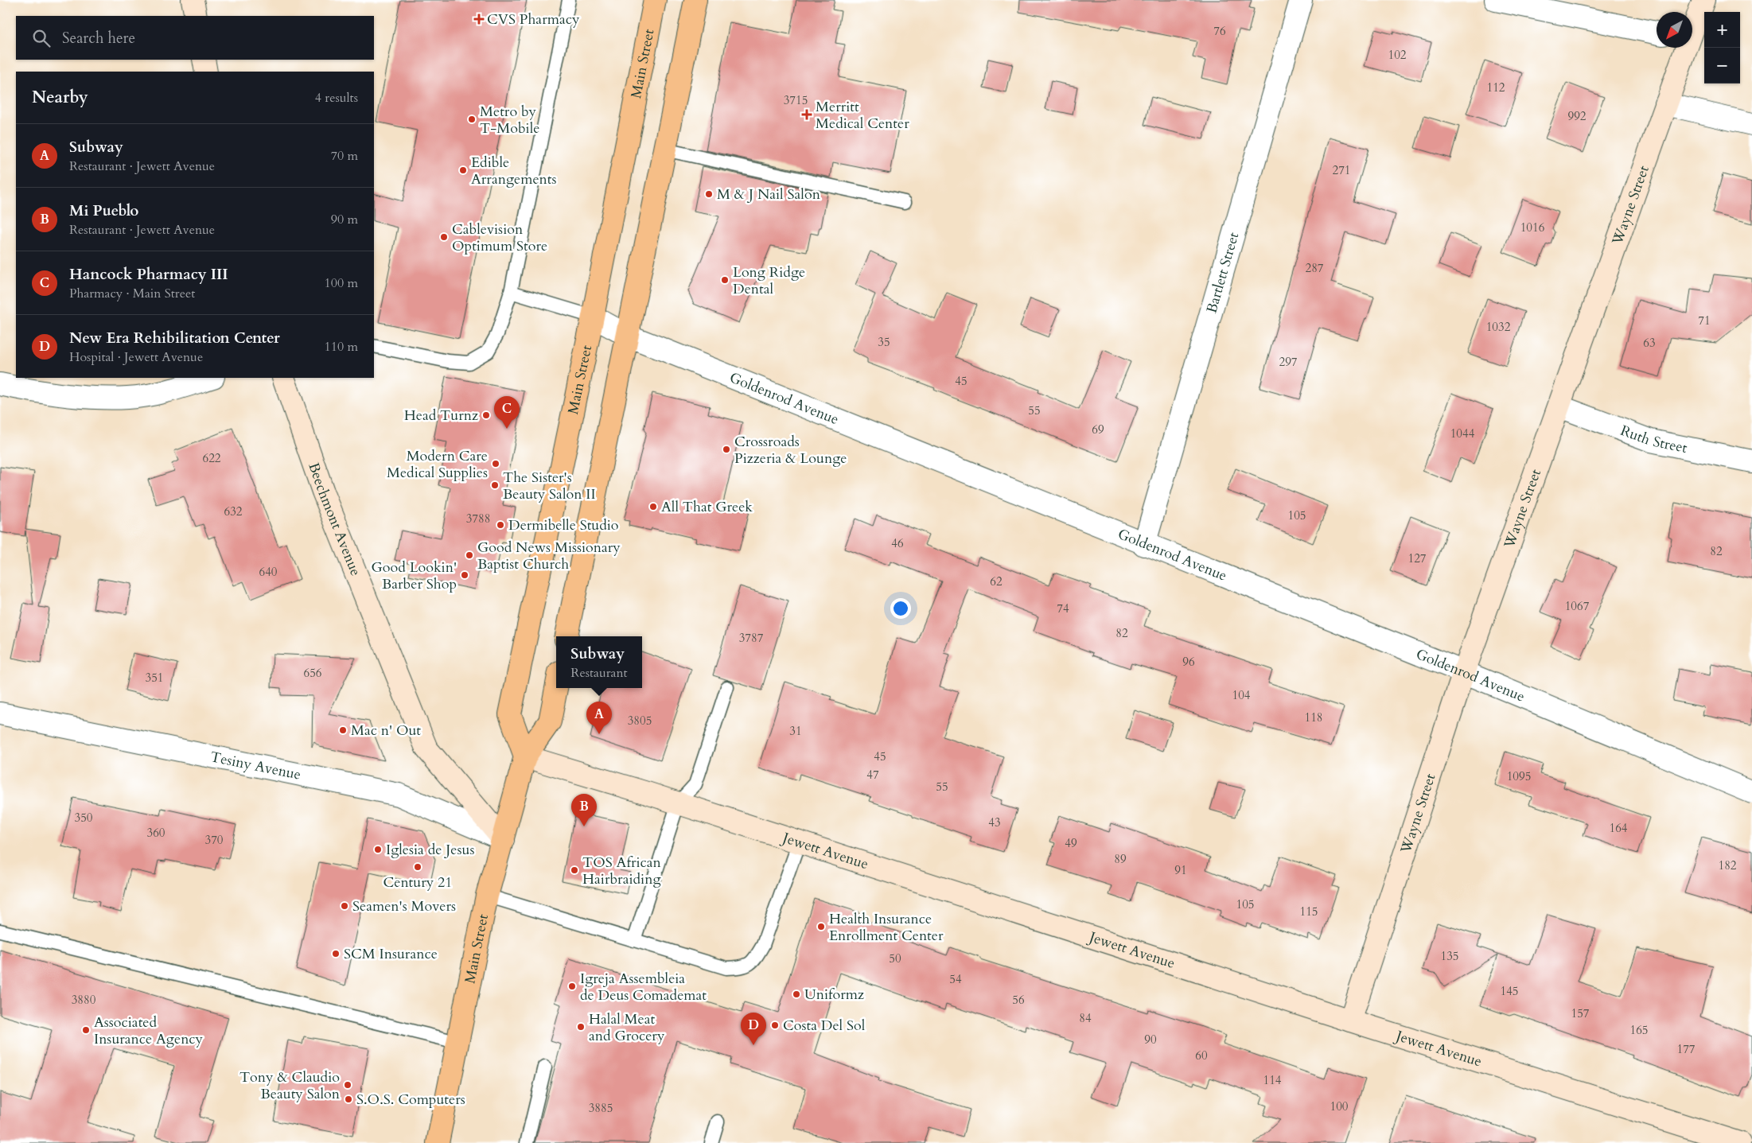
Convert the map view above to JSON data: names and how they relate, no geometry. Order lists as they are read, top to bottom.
{
  "streets": {
    "main road": ["Main Street"],
    "street": [
      "Wayne Street",
      "Bartlett Street",
      "Goldenrod Avenue",
      "Ruth Street",
      "Beechmont Avenue",
      "Tesiny Avenue",
      "Jewett Avenue"
    ]
  },
  "crossings": [
    ["Main Street", "Goldenrod Avenue"],
    ["Main Street", "Beechmont Avenue"],
    ["Main Street", "Tesiny Avenue"],
    ["Main Street", "Jewett Avenue"],
    ["Wayne Street", "Goldenrod Avenue"],
    ["Wayne Street", "Ruth Street"],
    ["Wayne Street", "Jewett Avenue"],
    ["Bartlett Street", "Goldenrod Avenue"],
    ["Beechmont Avenue", "Tesiny Avenue"]
  ],
  "places": {
    "health": ["CVS Pharmacy", "Merritt Medical Center"],
    "other": [
      "Metro by T-Mobile",
      "Edible Arrangements",
      "M & J Nail Salon",
      "Cablevision Optimum Store",
      "Long Ridge Dental",
      "Head Turnz",
      "Crossroads Pizzeria & Lounge",
      "Modern Care Medical Supplies",
      "The Sister's Beauty Salon II",
      "All That Greek",
      "Dermibelle Studio",
      "Good News Missionary Baptist Church",
      "Good Lookin' Barber Shop",
      "Mac n' Out",
      "Iglesia de Jesus",
      "Century 21",
      "TOS African Hairbraiding",
      "Seamen's Movers",
      "Health Insurance Enrollment Center",
      "SCM Insurance",
      "Igreja Assembleia de Deus Comademat",
      "Uniformz",
      "Costa Del Sol",
      "Halal Meat and Grocery",
      "Associated Insurance Agency",
      "Tony & Claudio Beauty Salon",
      "S.O.S. Computers"
    ]
  },
  "house_numbers": [
    "76",
    "102",
    "112",
    "3715",
    "992",
    "271",
    "1016",
    "287",
    "71",
    "1032",
    "35",
    "63",
    "297",
    "45",
    "55",
    "69",
    "1044",
    "622",
    "632",
    "105",
    "3788",
    "46",
    "82",
    "127",
    "640",
    "62",
    "1067",
    "74",
    "82",
    "3787",
    "96",
    "656",
    "351",
    "104",
    "118",
    "3805",
    "31",
    "45",
    "47",
    "1095",
    "55",
    "350",
    "43",
    "164",
    "360",
    "370",
    "49",
    "89",
    "182",
    "91",
    "105",
    "115",
    "135",
    "50",
    "54",
    "145",
    "3880",
    "56",
    "157",
    "84",
    "165",
    "90",
    "177",
    "60",
    "114",
    "100",
    "3885"
  ],
  "north": "bottom left",
  "page": {
    "map_buttons": ["+", "−"],
    "search": "Search here",
    "heading": ["Nearby", "4 results"],
    "list": [
      {
        "mark": "A",
        "name": "Subway",
        "note": "Restaurant · Jewett Avenue",
        "value": "70 m"
      },
      {
        "mark": "B",
        "name": "Mi Pueblo",
        "note": "Restaurant · Jewett Avenue",
        "value": "90 m"
      },
      {
        "mark": "C",
        "name": "Hancock Pharmacy III",
        "note": "Pharmacy · Main Street",
        "value": "100 m"
      },
      {
        "mark": "D",
        "name": "New Era Rehibilitation Center",
        "note": "Hospital · Jewett Avenue",
        "value": "110 m"
      }
    ],
    "pins": [
      "C",
      "A",
      "B",
      "D"
    ],
    "popup": ["Subway", "Restaurant"]
  }
}
